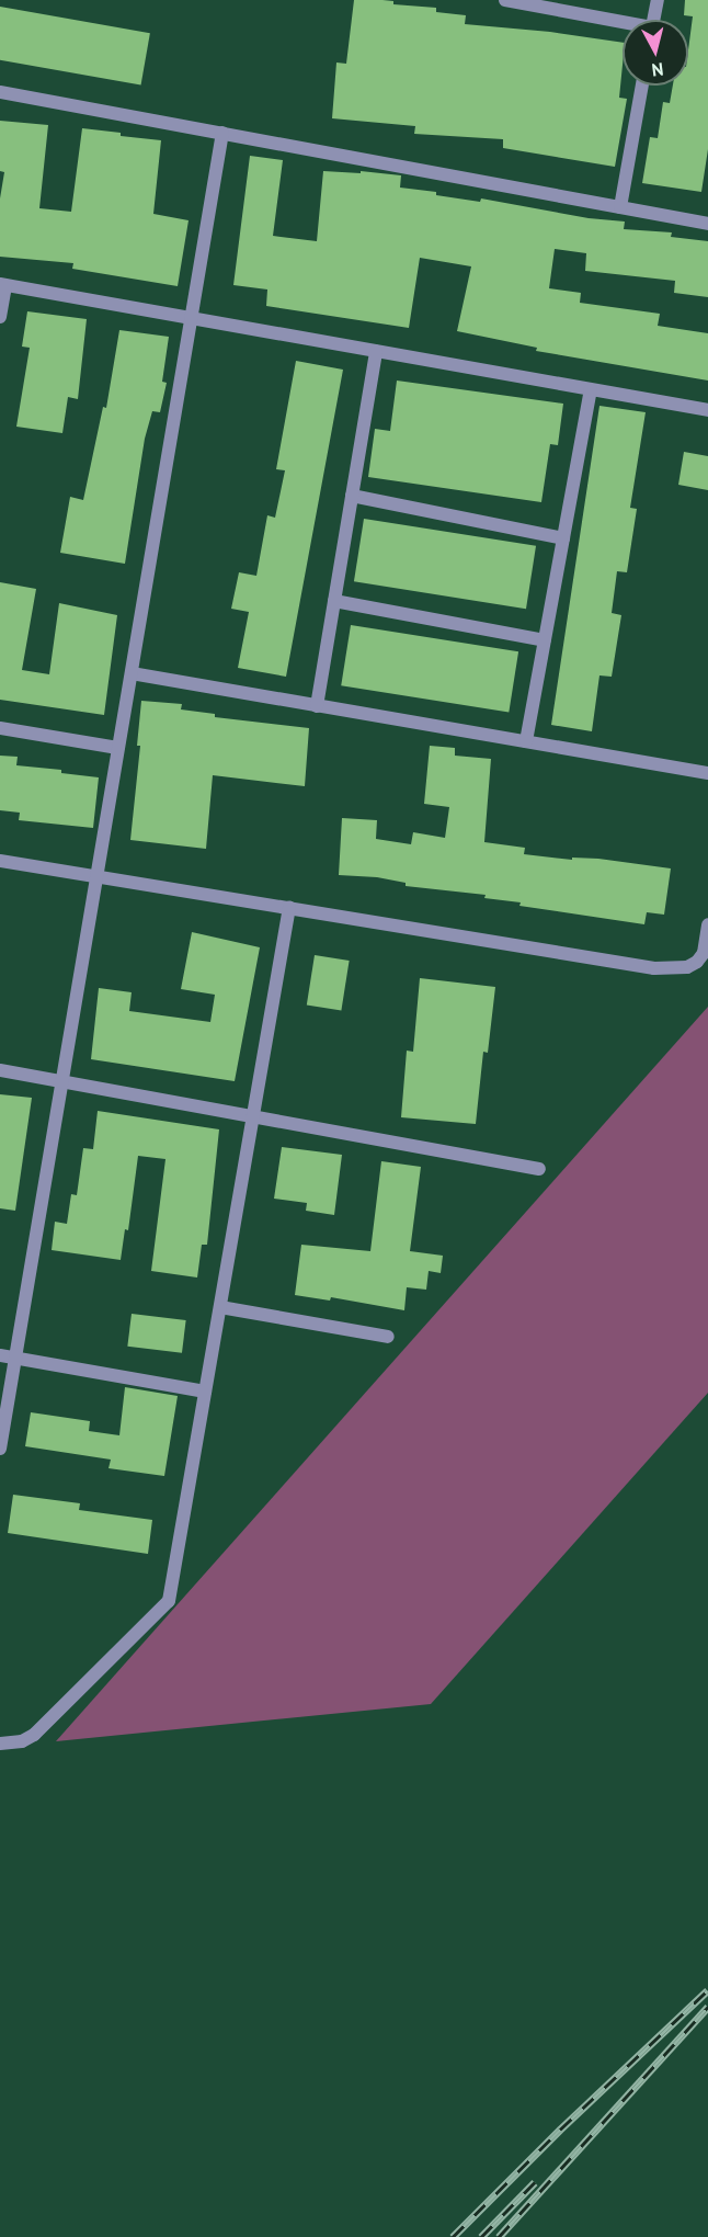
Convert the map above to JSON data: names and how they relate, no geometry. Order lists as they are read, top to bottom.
{
  "north": "bottom"
}
